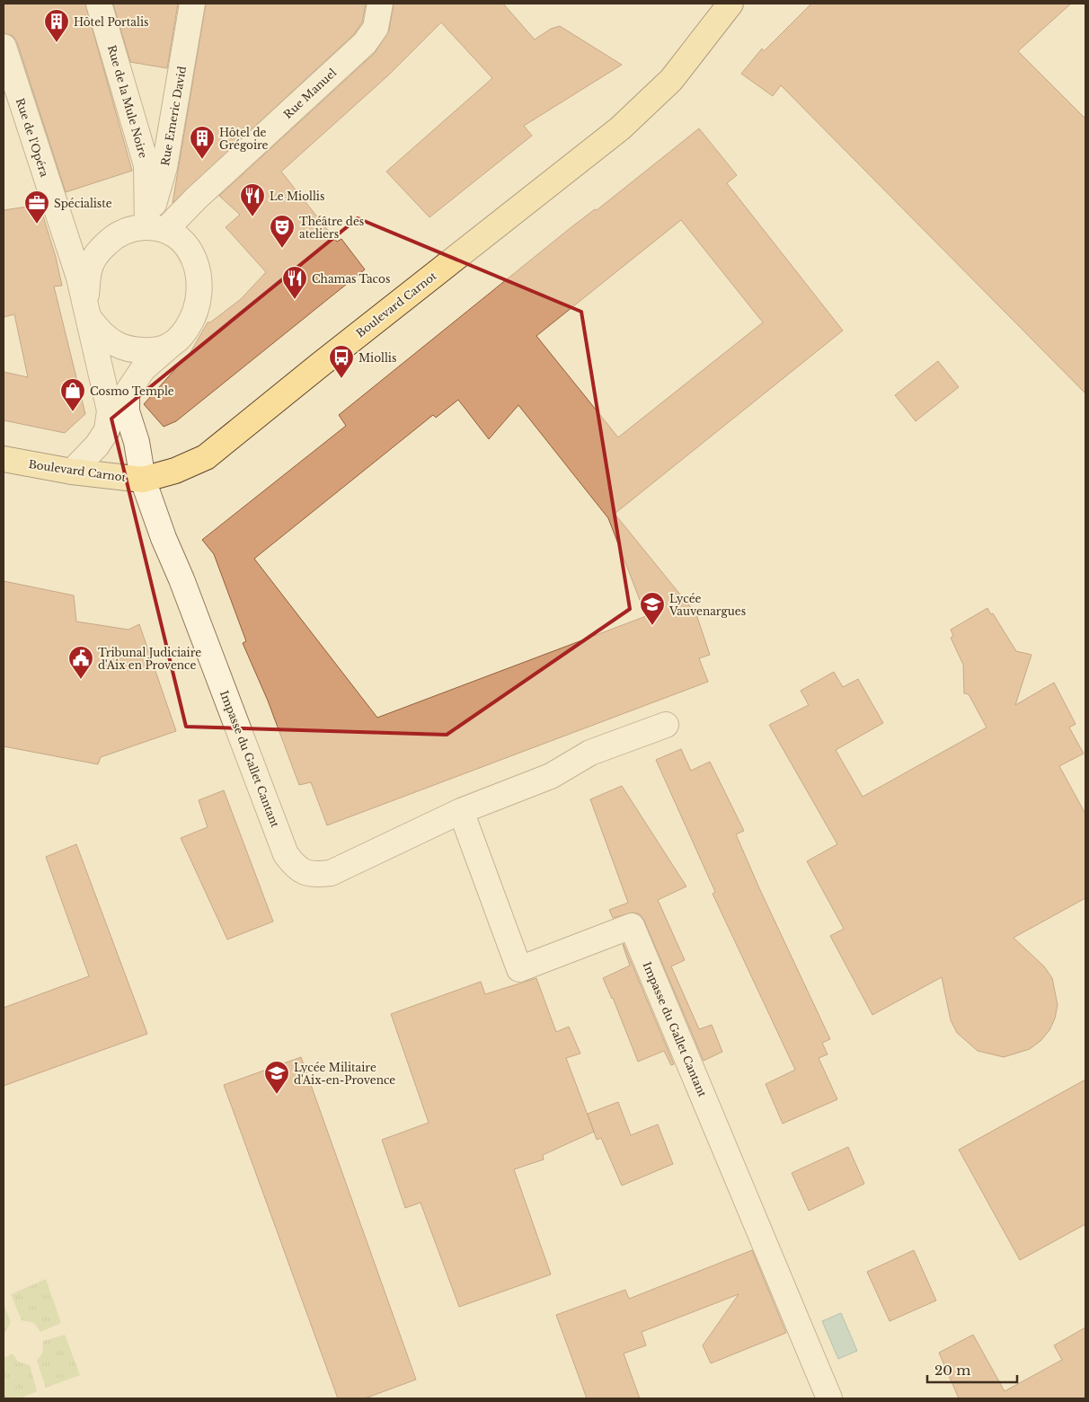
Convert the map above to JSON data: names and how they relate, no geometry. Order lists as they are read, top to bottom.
{
  "streets": {
    "main road": ["Boulevard Carnot"],
    "street": [
      "Rue Manuel",
      "Rue de la Mule Noire",
      "Rue Emeric David",
      "Rue de l'Opéra",
      "Impasse du Gallet Cantant"
    ]
  },
  "crossings": [
    ["Rue Manuel", "Rue de la Mule Noire"],
    ["Rue Manuel", "Rue Emeric David"],
    ["Rue Manuel", "Rue de l'Opéra"],
    ["Rue Manuel", "Impasse du Gallet Cantant"],
    ["Rue de la Mule Noire", "Rue Emeric David"],
    ["Rue de la Mule Noire", "Rue de l'Opéra"],
    ["Rue de la Mule Noire", "Impasse du Gallet Cantant"],
    ["Rue Emeric David", "Rue de l'Opéra"],
    ["Rue Emeric David", "Impasse du Gallet Cantant"],
    ["Rue de l'Opéra", "Boulevard Carnot"],
    ["Rue de l'Opéra", "Impasse du Gallet Cantant"],
    ["Boulevard Carnot", "Impasse du Gallet Cantant"]
  ],
  "places": {
    "building": ["Hôtel Portalis", "Hôtel de Grégoire"],
    "restaurant": ["Le Miollis", "Chamas Tacos"],
    "office": ["Spécialiste"],
    "theatre": ["Théâtre des ateliers"],
    "bus stop": ["Miollis"],
    "shop": ["Cosmo Temple"],
    "school or university": ["Lycée Vauvenargues", "Lycée Militaire d'Aix-en-Provence"],
    "public building": ["Tribunal Judiciaire d'Aix en Provence"]
  },
  "scale_bar": "20 m"
}
